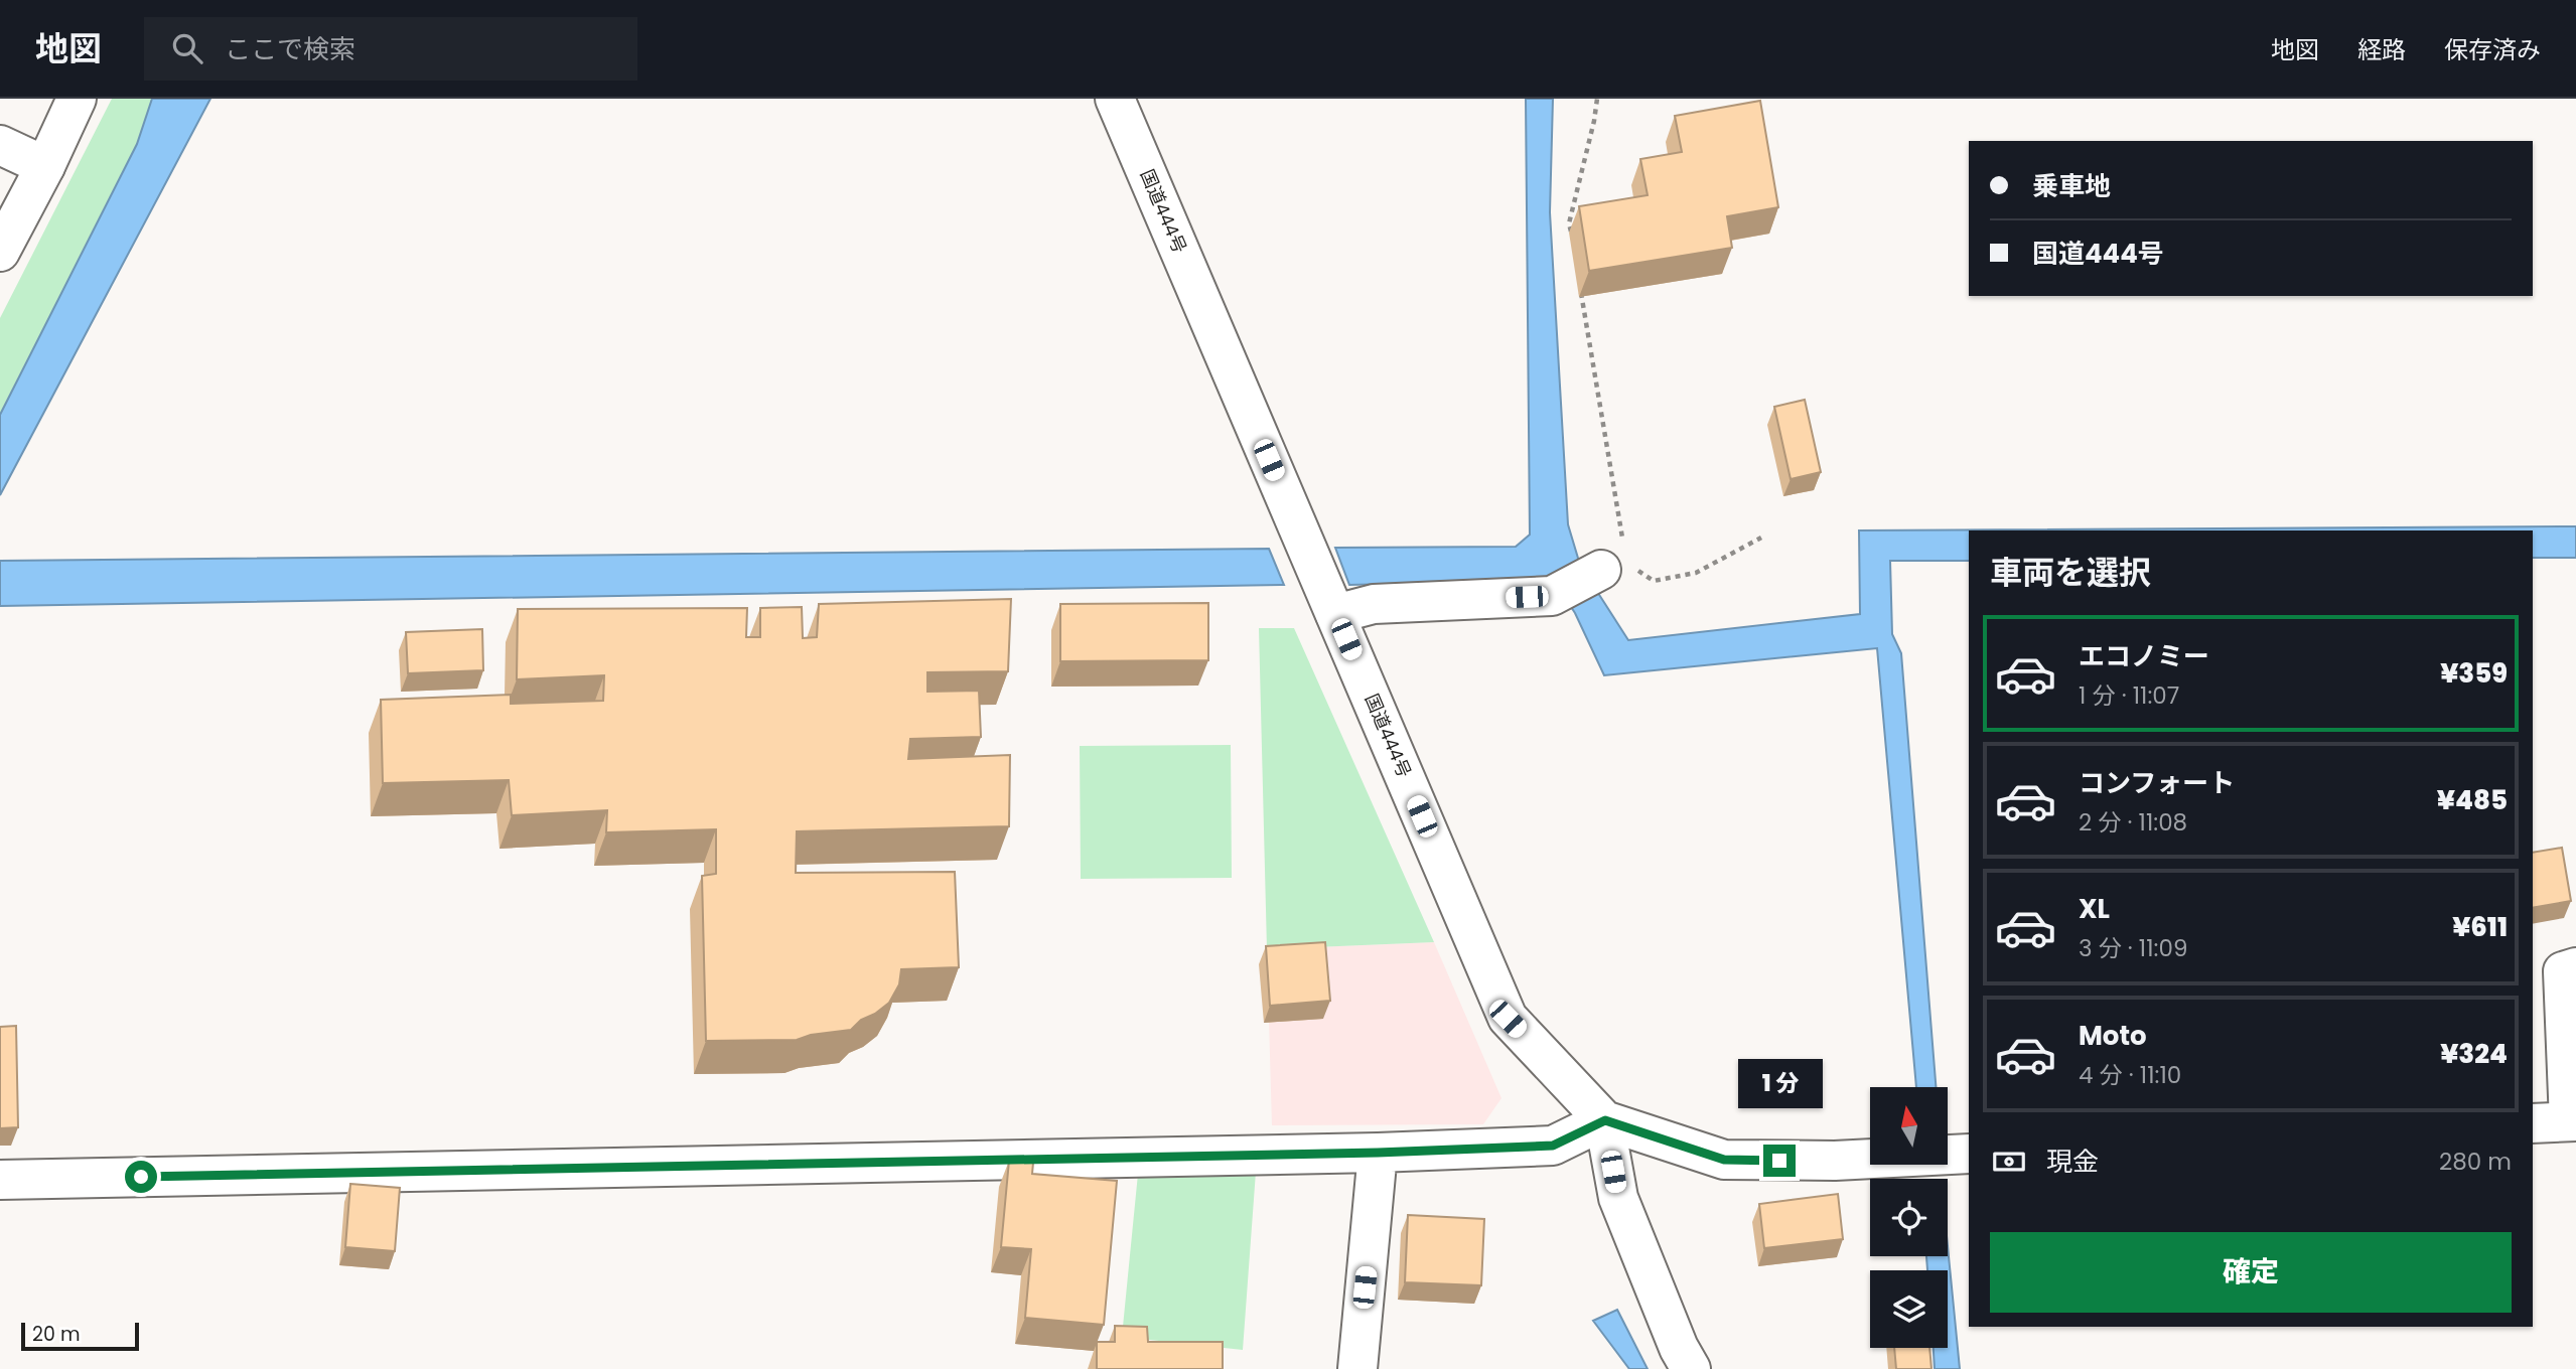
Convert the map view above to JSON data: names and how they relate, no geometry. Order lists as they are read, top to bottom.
{
  "streets": {
    "main road": ["国道444号"]
  },
  "scale_bar": "20 m",
  "north": "top",
  "page": {
    "header": "地図",
    "search": "ここで検索",
    "nav": ["地図", "経路", "保存済み"],
    "banner": ["乗車地", "国道444号"],
    "heading": "車両を選択",
    "list": [
      {
        "name": "エコノミー",
        "note": "1 分 · 11:07",
        "value": "¥359"
      },
      {
        "name": "コンフォート",
        "note": "2 分 · 11:08",
        "value": "¥485"
      },
      {
        "name": "XL",
        "note": "3 分 · 11:09",
        "value": "¥611"
      },
      {
        "name": "Moto",
        "note": "4 分 · 11:10",
        "value": "¥324"
      }
    ],
    "bubble": "1 分",
    "pay": ["現金", "280 m"],
    "buttons": "確定",
    "scale": "20 m"
  }
}
